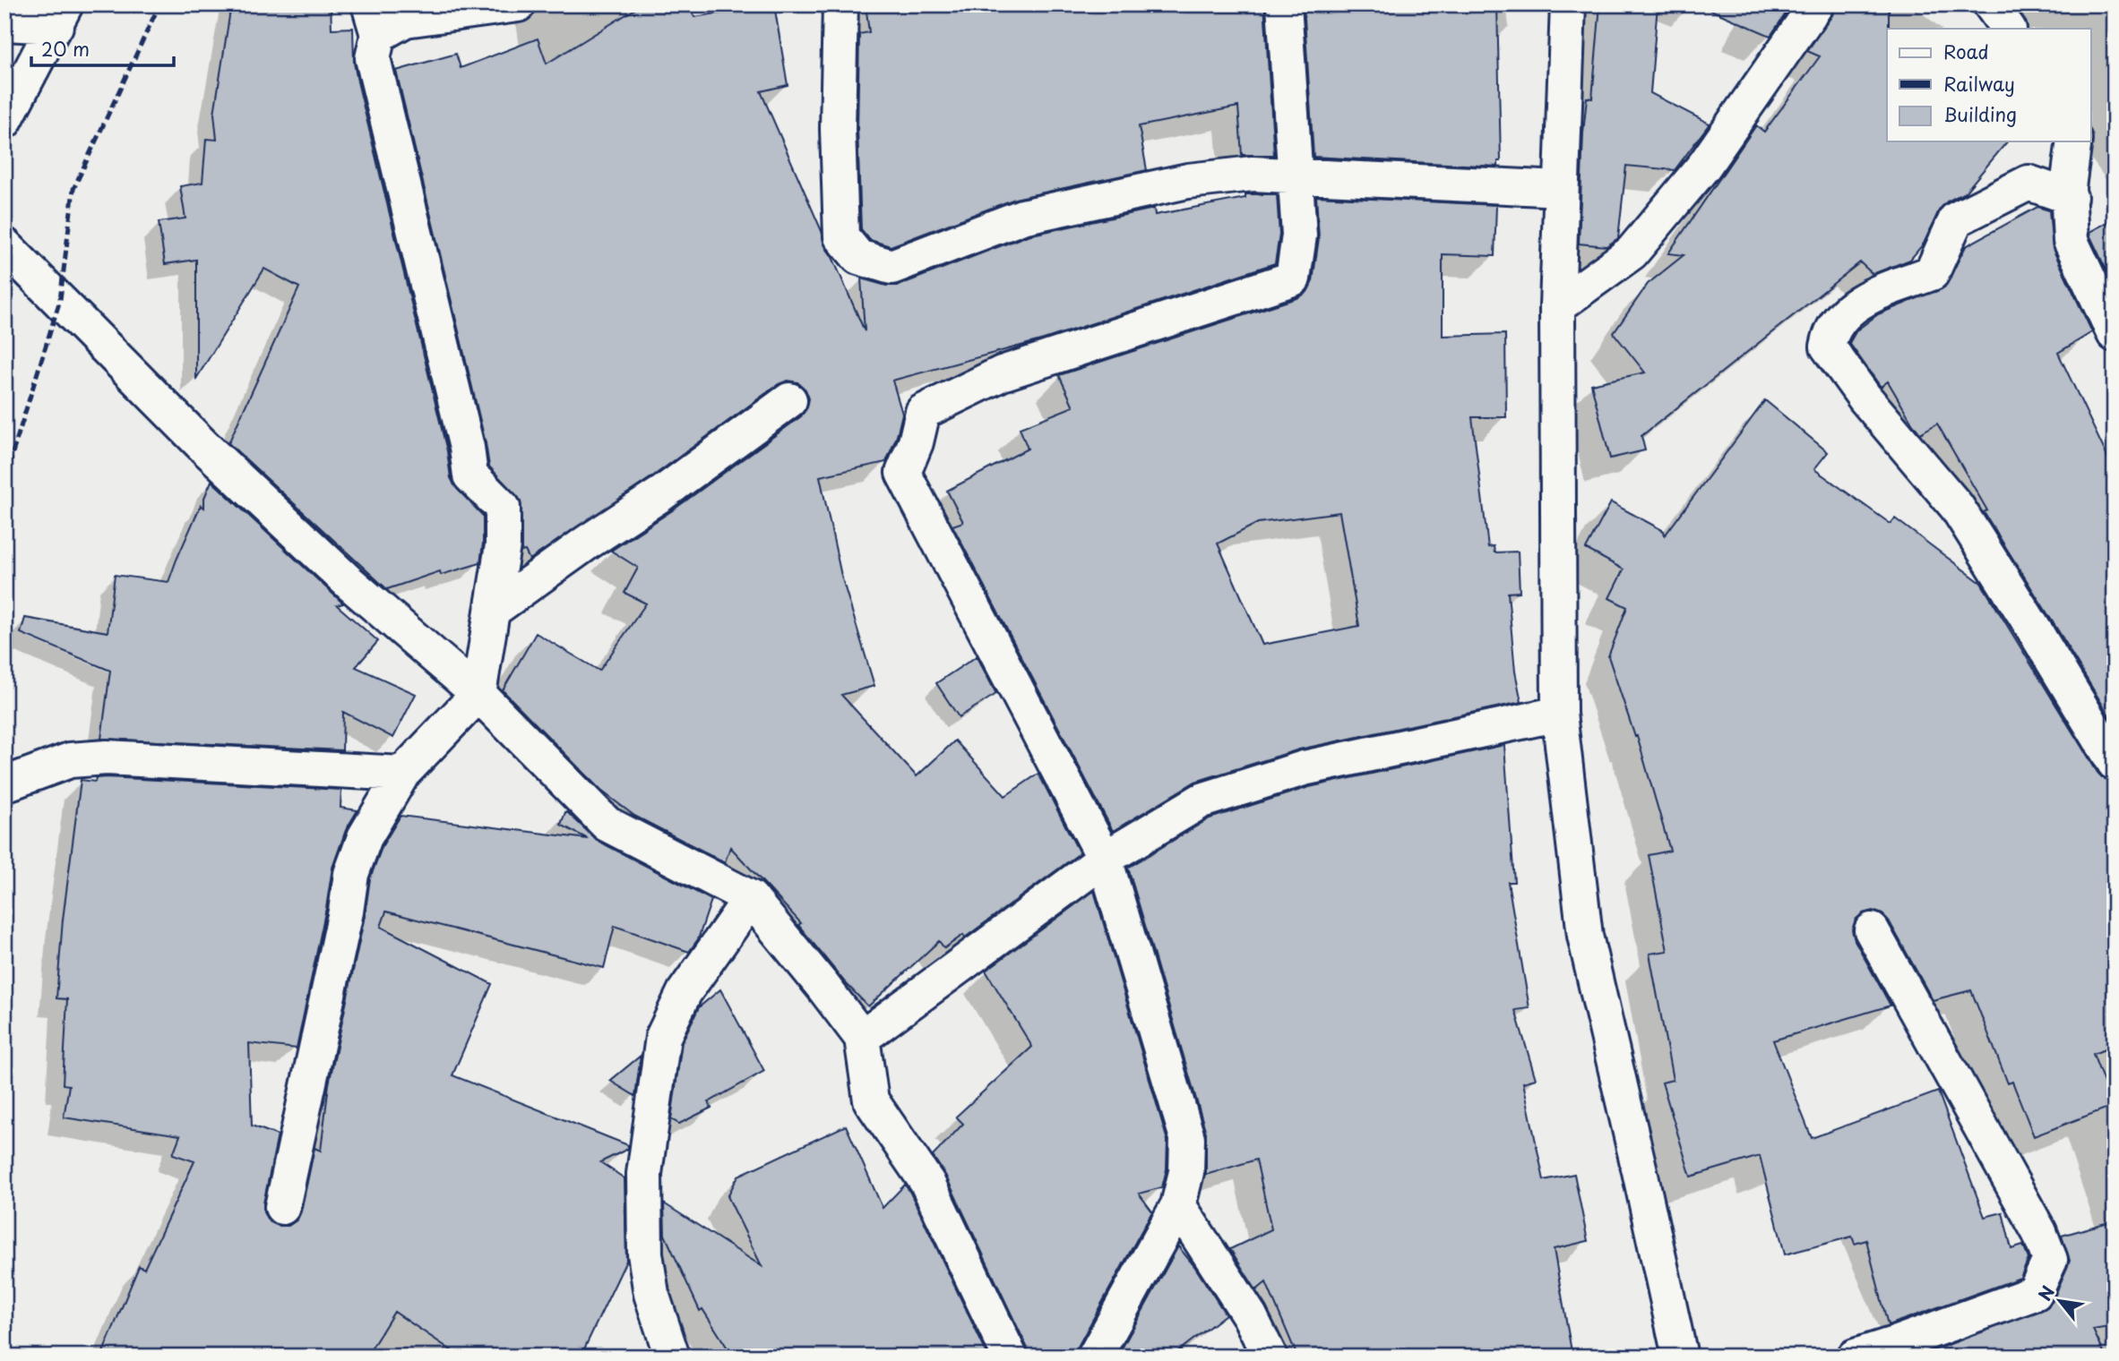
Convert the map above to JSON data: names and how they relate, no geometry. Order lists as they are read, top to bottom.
{
  "legend": ["Road", "Railway", "Building"],
  "scale_bar": "20 m",
  "north": "top left"
}
